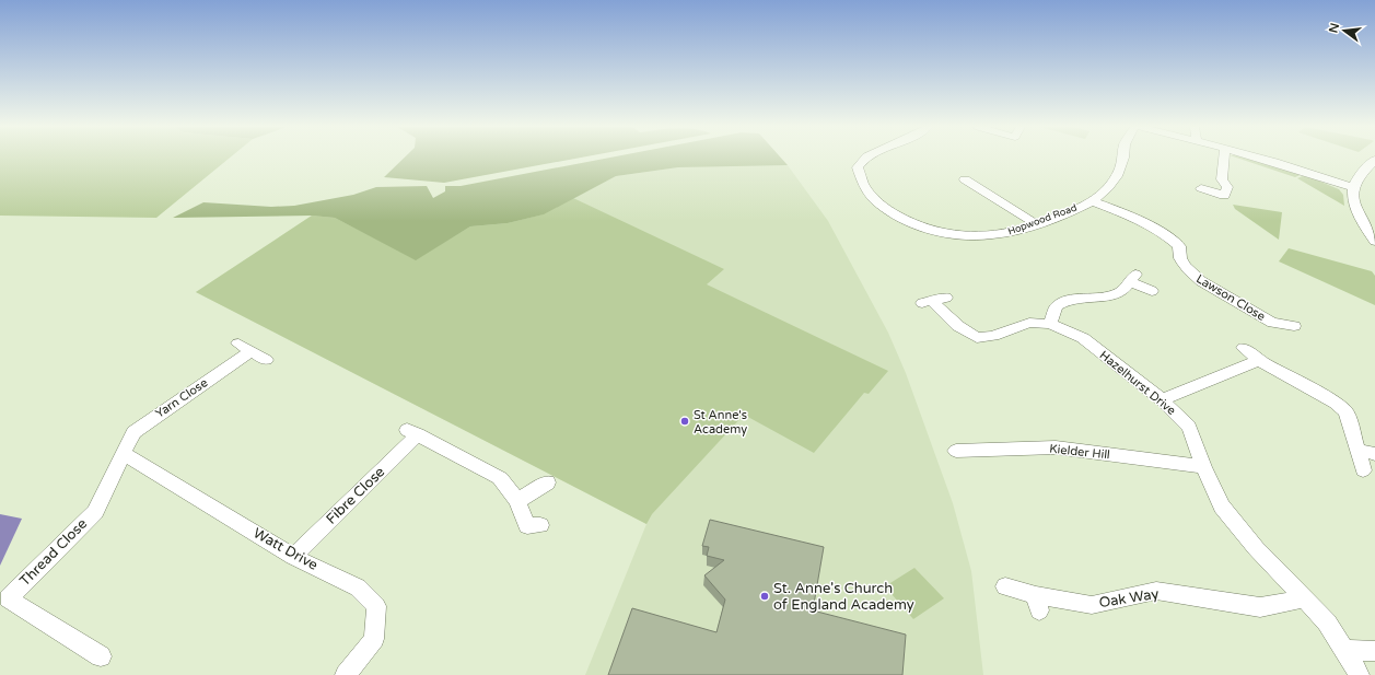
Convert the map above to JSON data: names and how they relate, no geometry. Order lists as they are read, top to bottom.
{
  "streets": {
    "street": [
      "Hopwood Road",
      "Lawson Close",
      "Hazelhurst Drive",
      "Yarn Close",
      "Kielder Hill",
      "Fibre Close",
      "Watt Drive",
      "Thread Close",
      "Oak Way"
    ]
  },
  "crossings": [
    ["Hopwood Road", "Lawson Close"],
    ["Hazelhurst Drive", "Kielder Hill"],
    ["Hazelhurst Drive", "Oak Way"],
    ["Yarn Close", "Watt Drive"],
    ["Yarn Close", "Thread Close"],
    ["Fibre Close", "Watt Drive"],
    ["Watt Drive", "Thread Close"]
  ],
  "places": ["St Anne's Academy", "St. Anne's Church of England Academy"],
  "north": "left"
}
